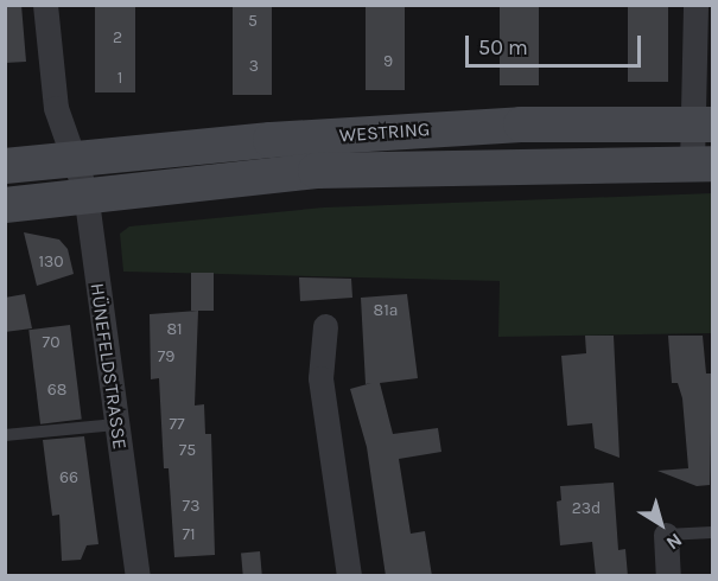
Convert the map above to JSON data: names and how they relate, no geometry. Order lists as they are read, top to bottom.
{
  "streets": {
    "main road": ["WESTRING"],
    "street": ["HÜNEFELDSTRASSE"]
  },
  "crossings": [
    ["WESTRING", "HÜNEFELDSTRASSE"]
  ],
  "house_numbers": [
    "5",
    "2",
    "9",
    "3",
    "1",
    "130",
    "81a",
    "81",
    "70",
    "79",
    "68",
    "77",
    "75",
    "66",
    "73",
    "23d",
    "71"
  ],
  "scale_bar": "50 m",
  "north": "bottom right"
}
